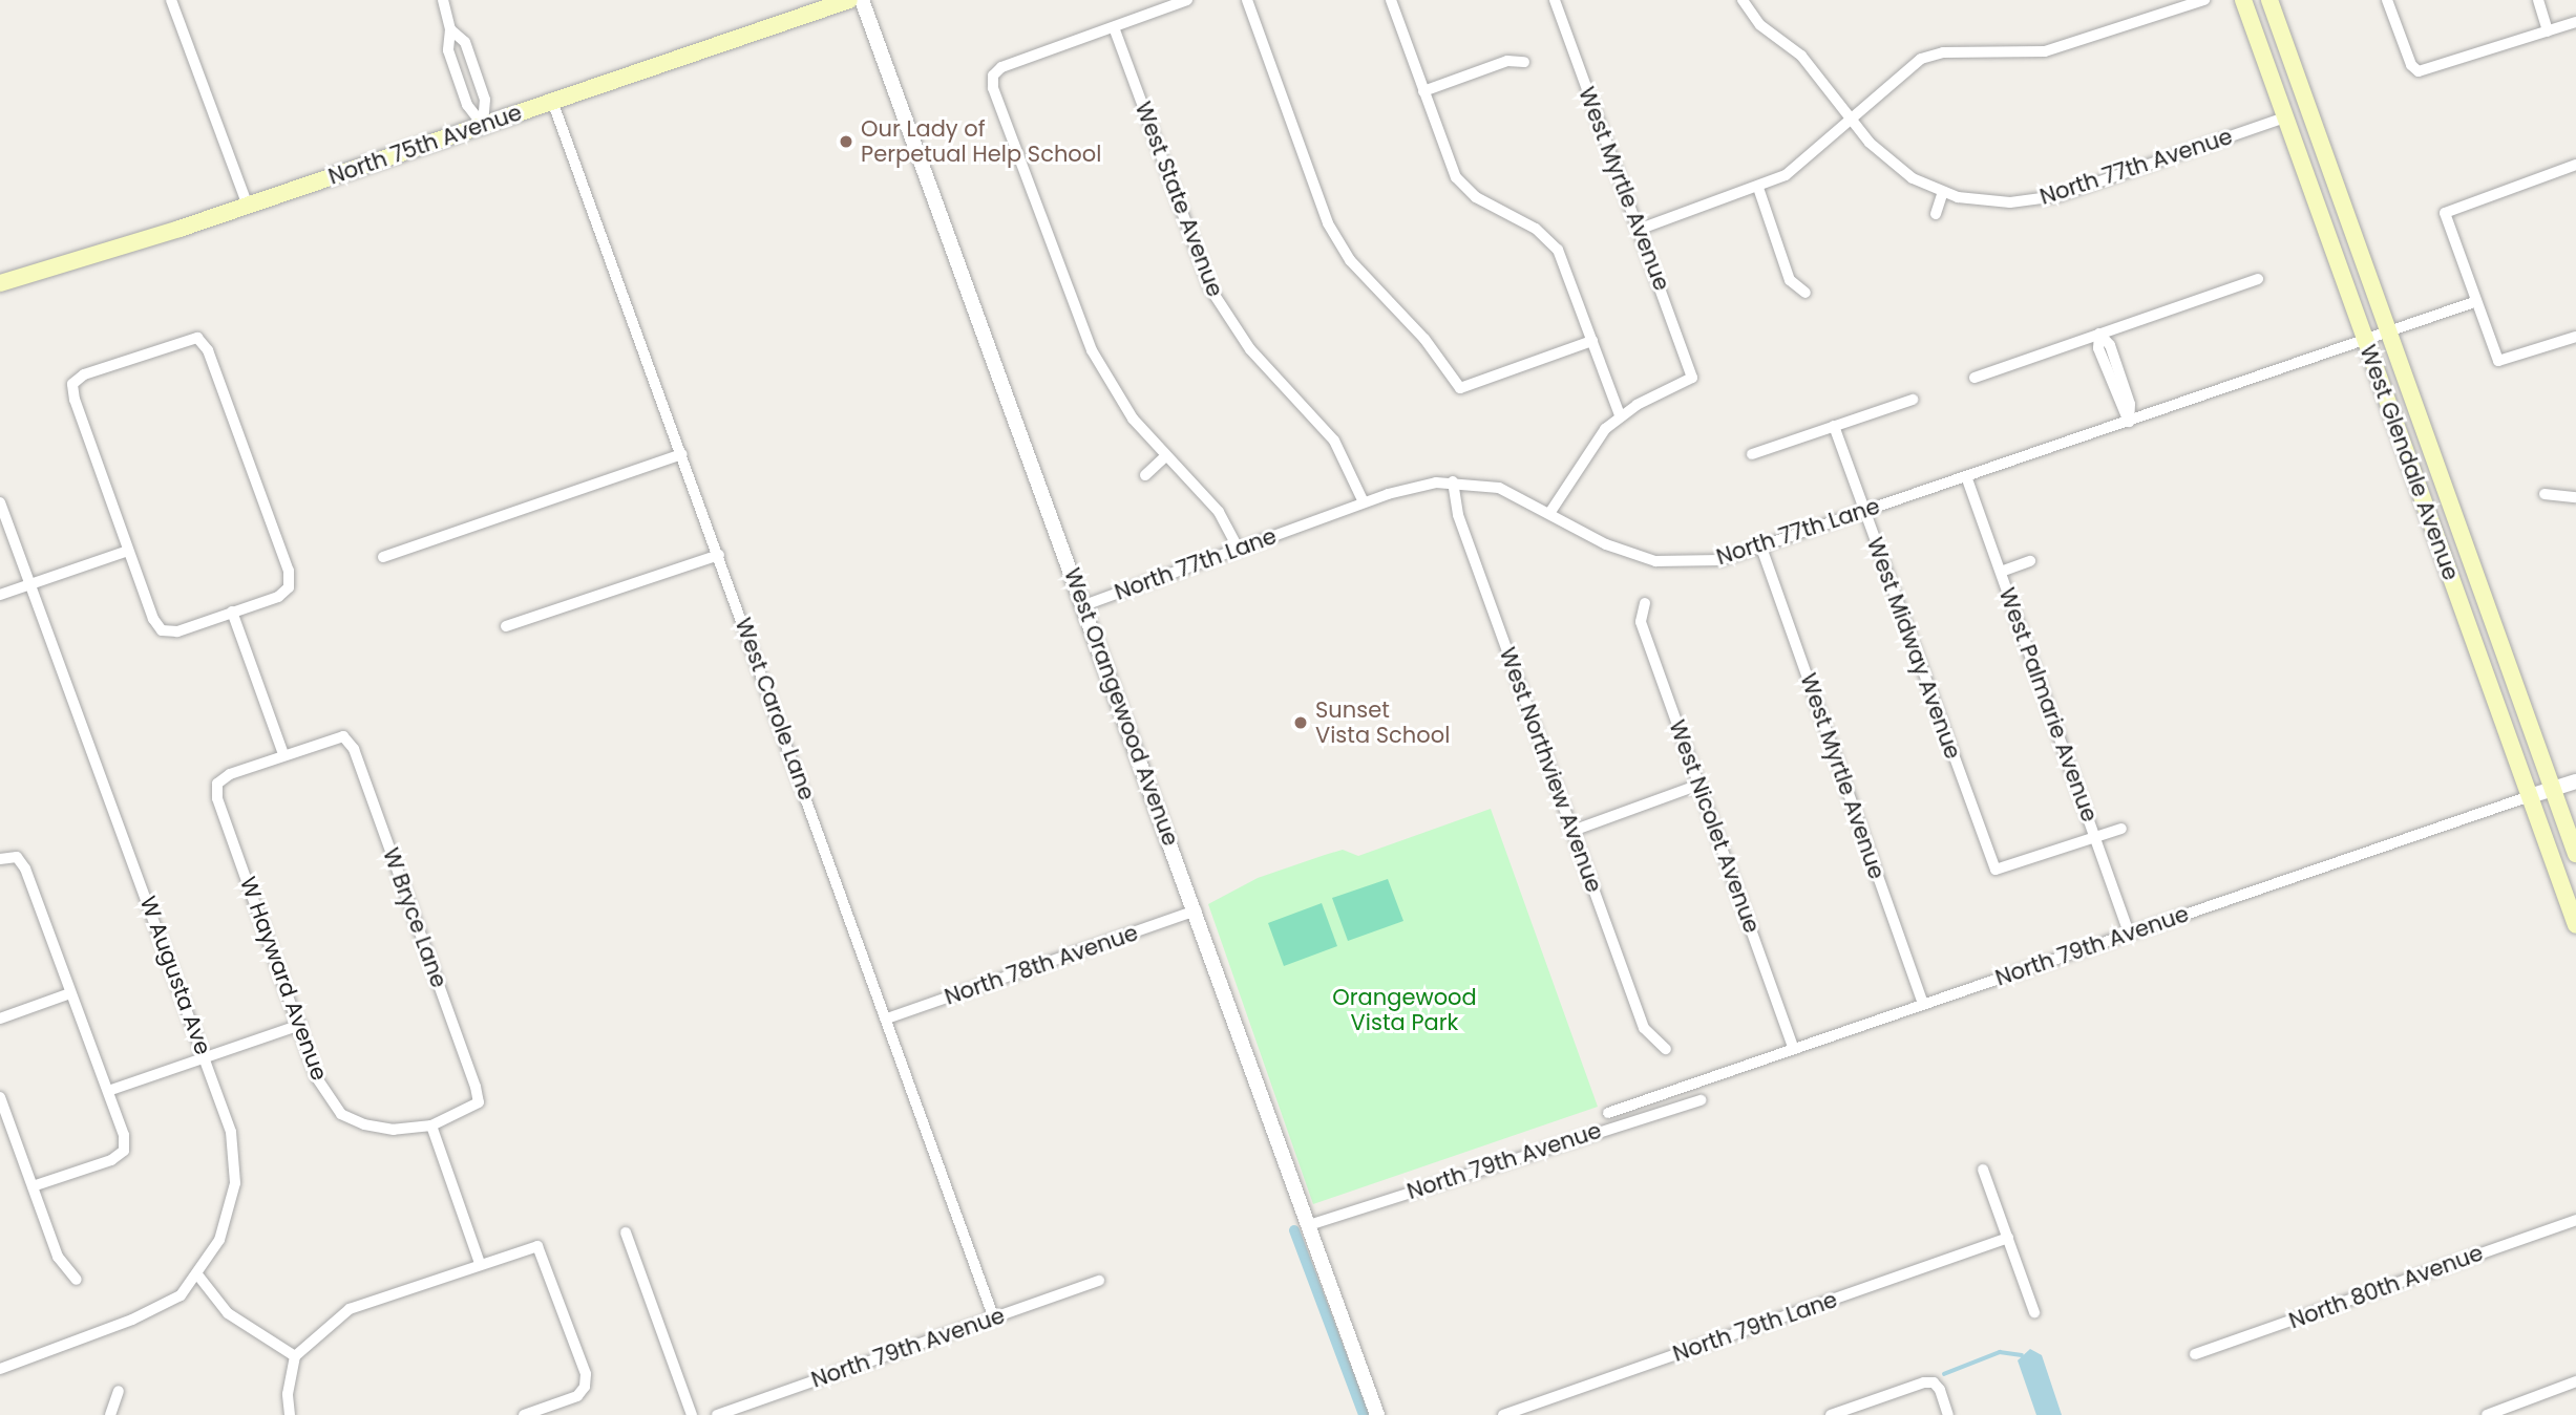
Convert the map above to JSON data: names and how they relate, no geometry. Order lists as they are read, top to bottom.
{
  "streets": {
    "main road": ["North 75th Avenue", "West Glendale Avenue"],
    "street": [
      "North 77th Avenue",
      "West Myrtle Avenue",
      "West State Avenue",
      "North 77th Lane",
      "West Midway Avenue",
      "West Palmarie Avenue",
      "West Orangewood Avenue",
      "West Carole Lane",
      "West Northview Avenue",
      "West Nicolet Avenue",
      "W Bryce Lane",
      "North 79th Avenue",
      "North 78th Avenue",
      "W Augusta Ave",
      "W Hayward Avenue",
      "North 80th Avenue",
      "North 79th Lane"
    ]
  },
  "crossings": [
    ["North 75th Avenue", "West Carole Lane"],
    ["North 77th Avenue", "West Glendale Avenue"],
    ["West Myrtle Avenue", "North 77th Lane"],
    ["West Myrtle Avenue", "North 79th Avenue"],
    ["West State Avenue", "North 77th Lane"],
    ["West Glendale Avenue", "North 77th Lane"],
    ["West Glendale Avenue", "North 79th Avenue"],
    ["North 77th Lane", "West Midway Avenue"],
    ["North 77th Lane", "West Palmarie Avenue"],
    ["North 77th Lane", "West Orangewood Avenue"],
    ["North 77th Lane", "West Northview Avenue"],
    ["West Midway Avenue", "West Palmarie Avenue"],
    ["West Palmarie Avenue", "North 79th Avenue"],
    ["West Orangewood Avenue", "North 79th Avenue"],
    ["West Orangewood Avenue", "North 78th Avenue"],
    ["West Carole Lane", "North 79th Avenue"],
    ["West Carole Lane", "North 78th Avenue"],
    ["West Nicolet Avenue", "North 79th Avenue"],
    ["W Bryce Lane", "W Hayward Avenue"]
  ],
  "parks": ["Orangewood Vista Park"],
  "places": ["Our Lady of Perpetual Help School", "Sunset Vista School"]
}
